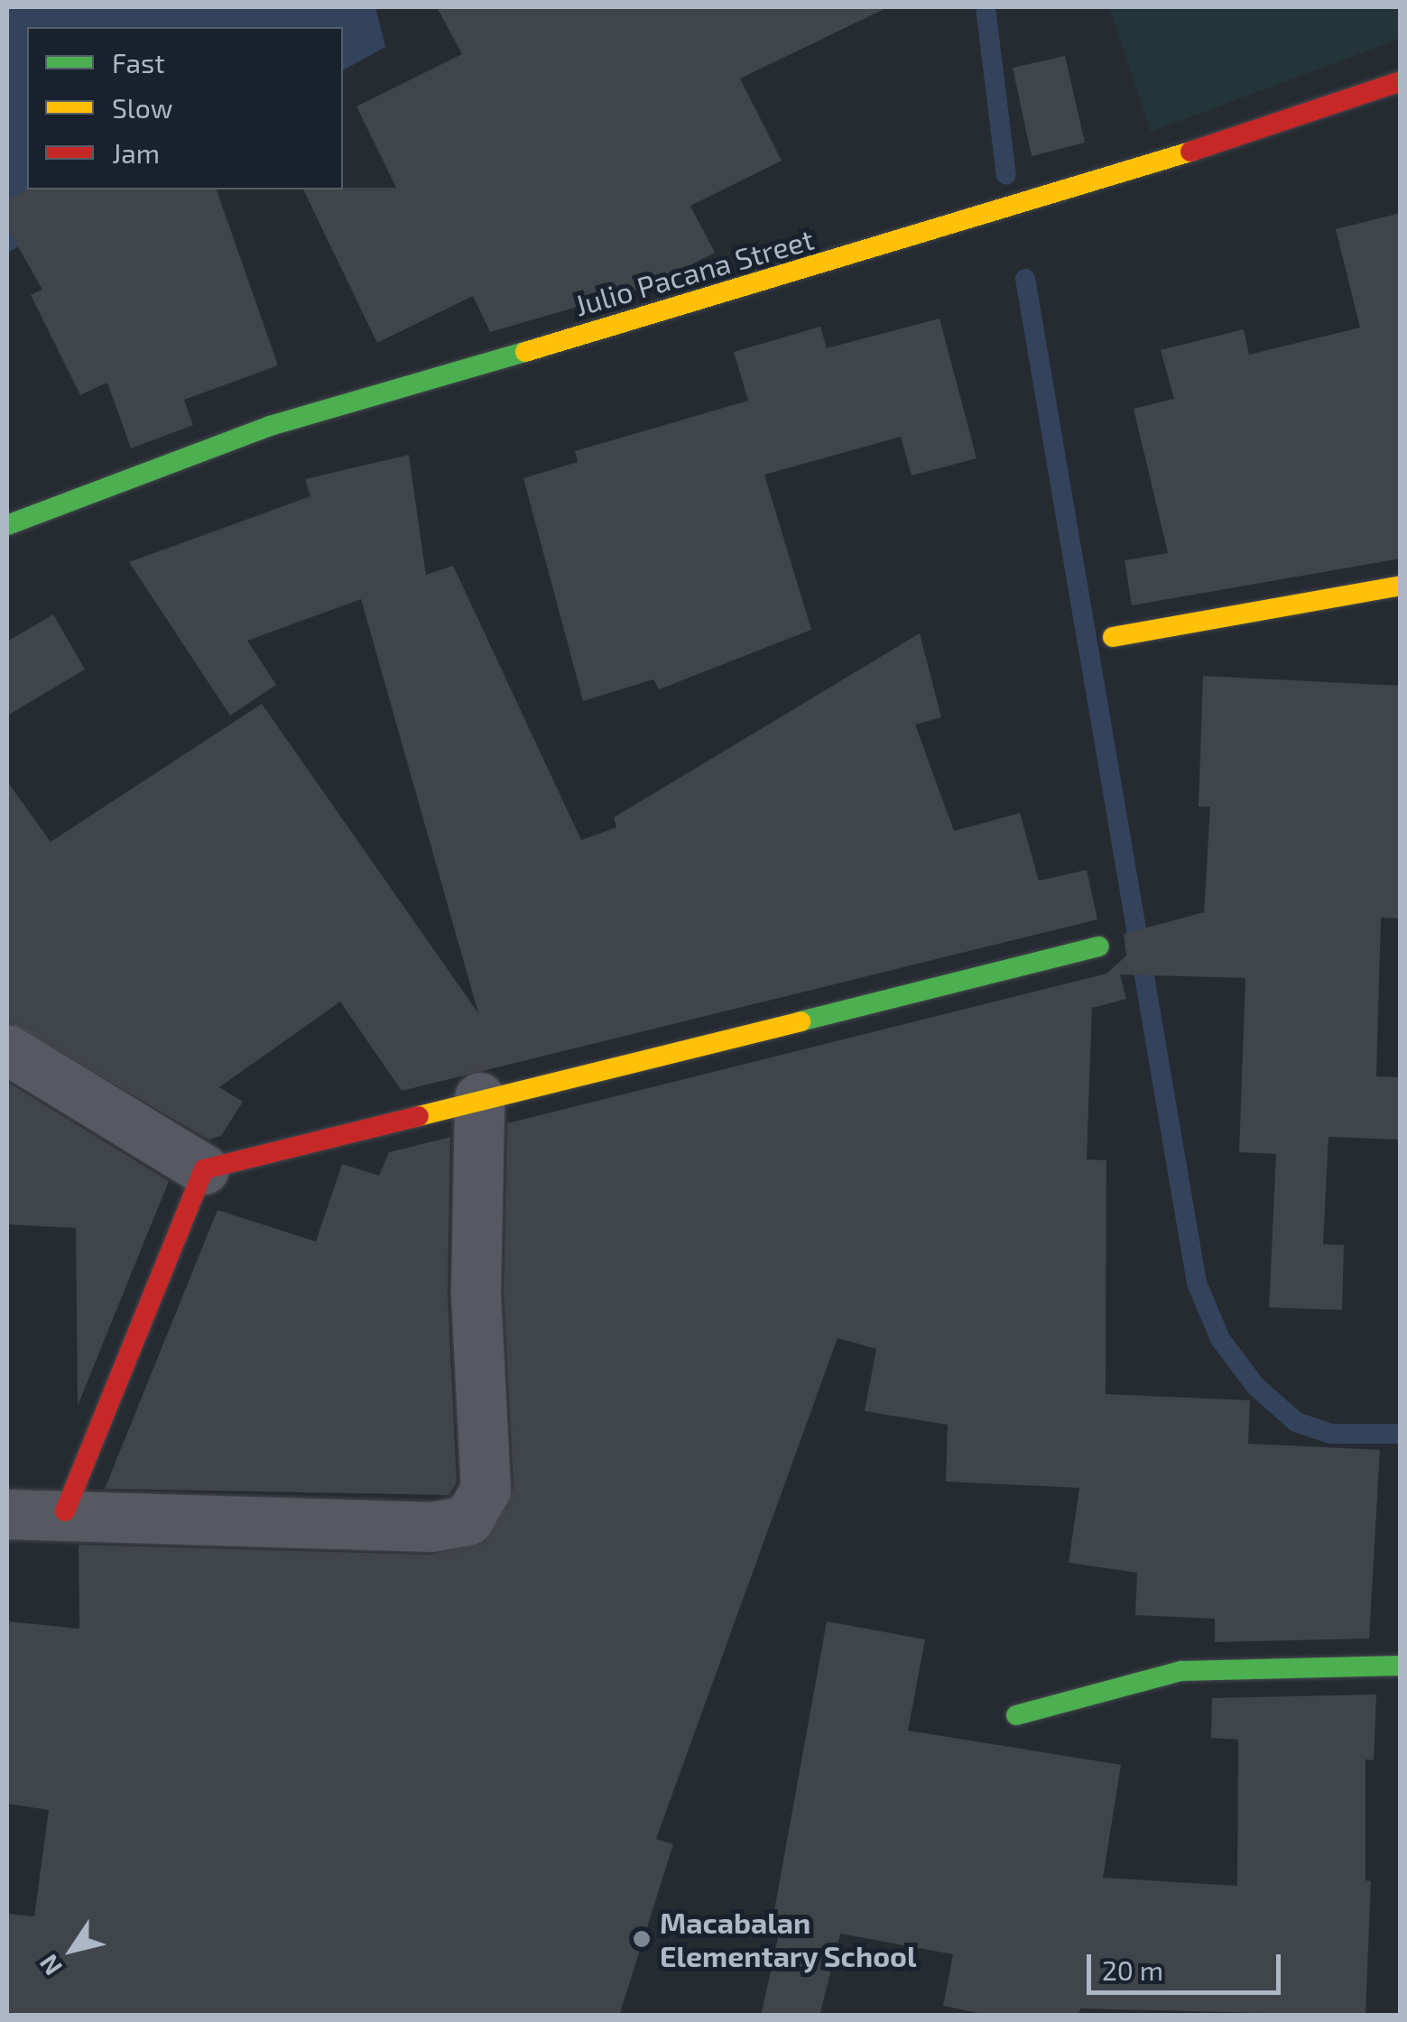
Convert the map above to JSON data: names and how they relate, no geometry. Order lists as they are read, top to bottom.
{
  "streets": {
    "street": ["Julio Pacana Street"]
  },
  "places": ["Macabalan Elementary School"],
  "legend": ["Fast", "Slow", "Jam"],
  "scale_bar": "20 m",
  "north": "bottom left"
}
